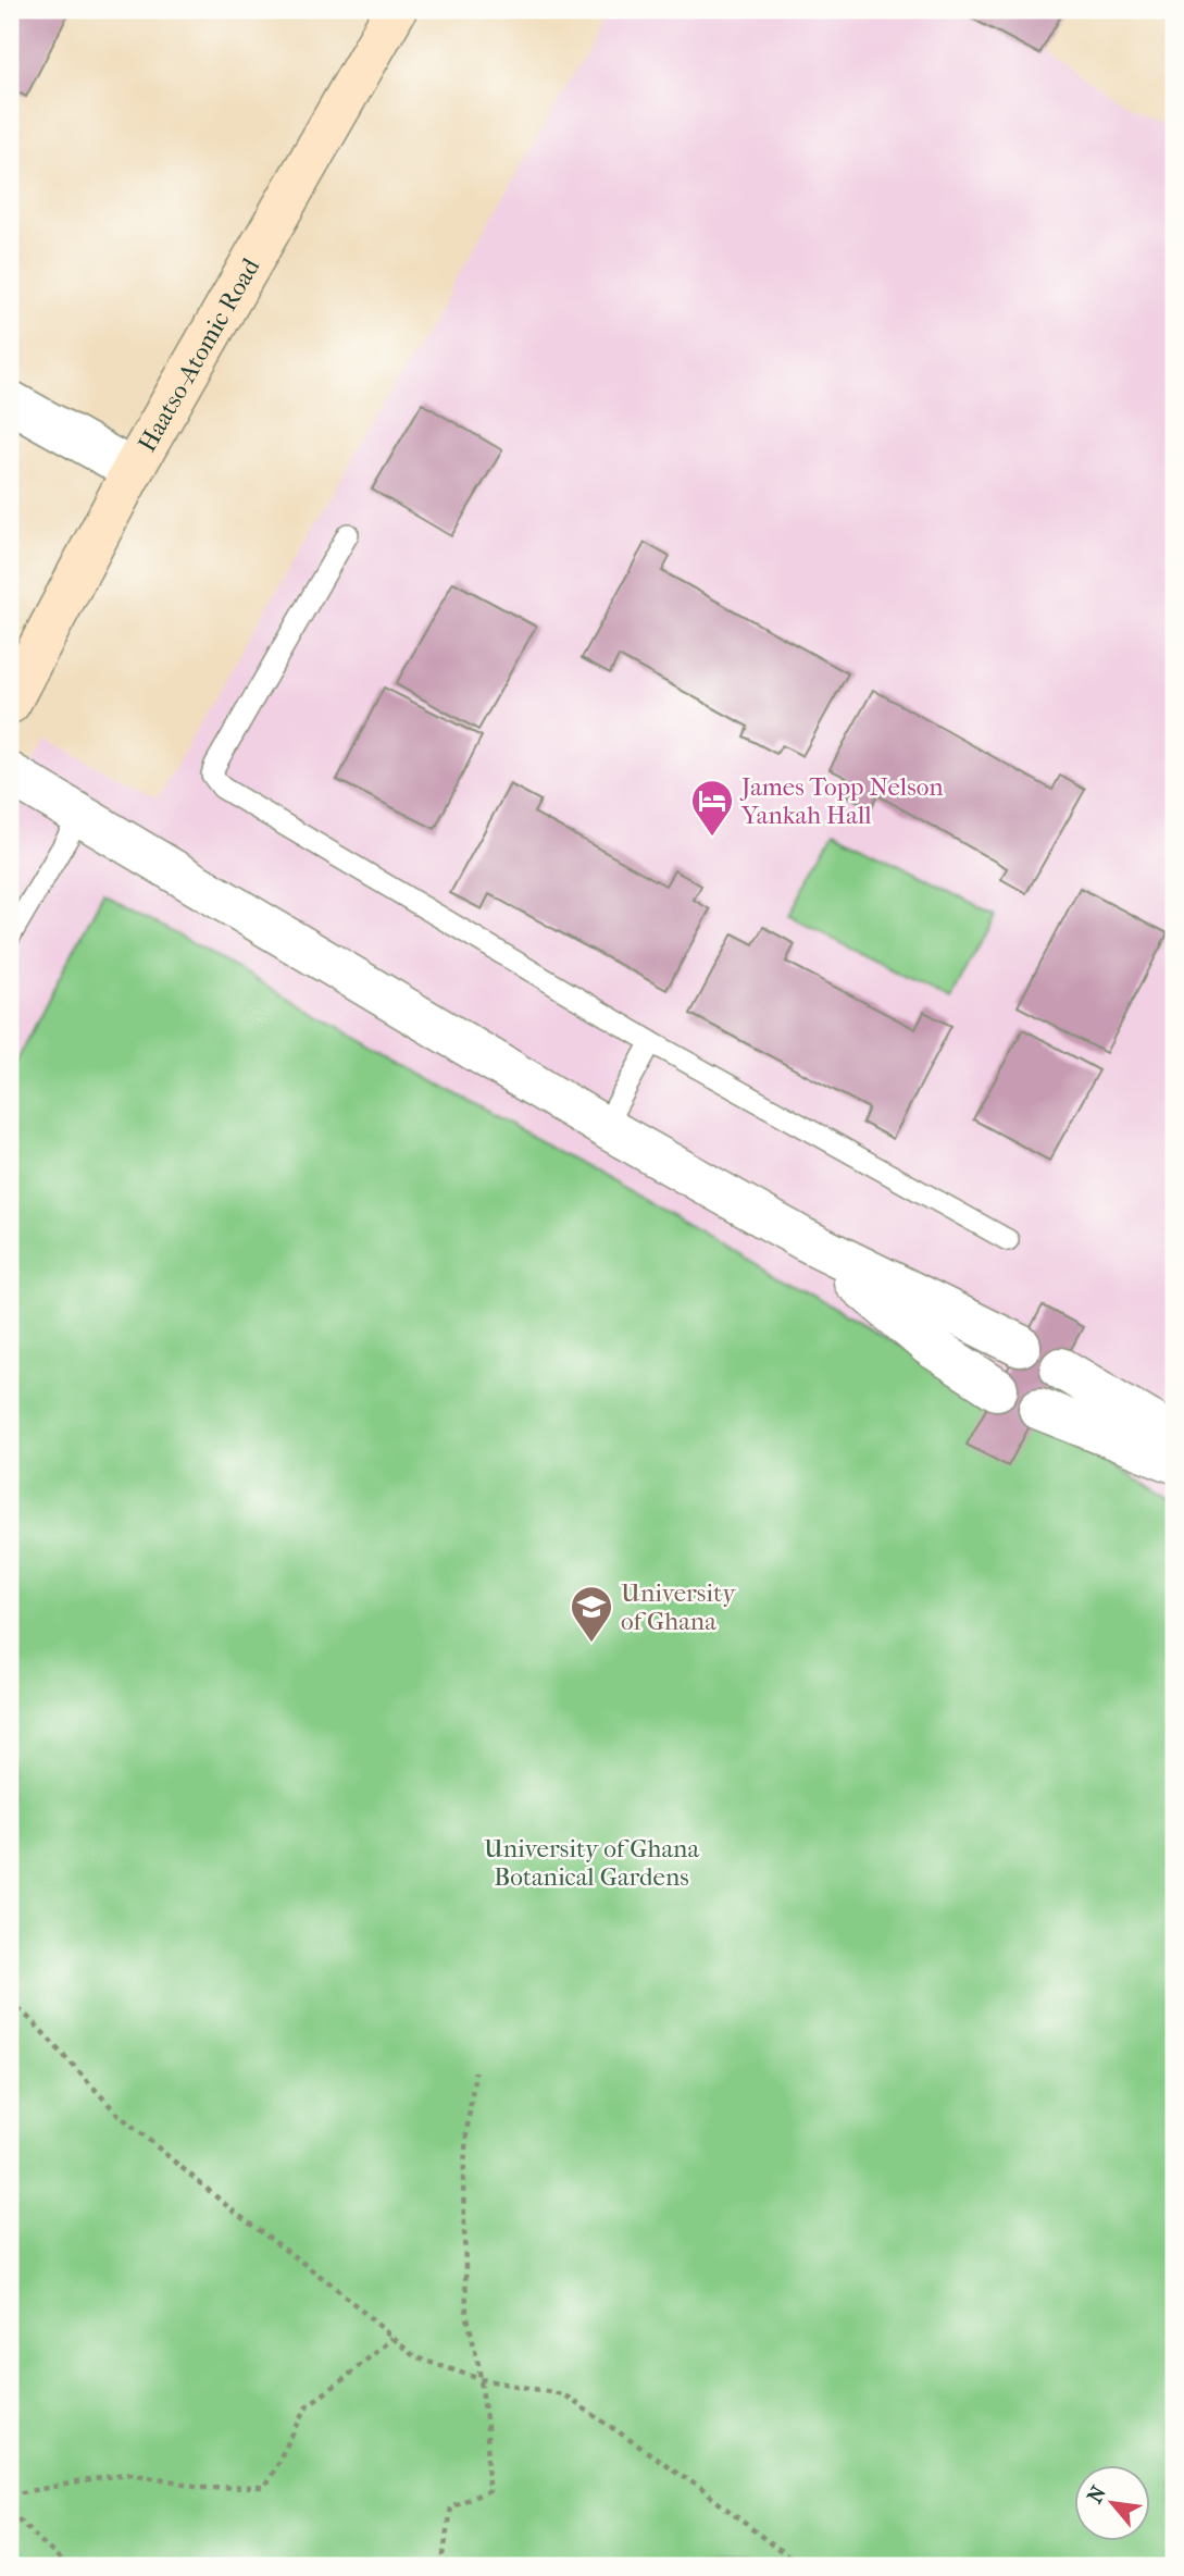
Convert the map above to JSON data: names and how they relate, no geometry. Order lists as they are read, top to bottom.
{
  "streets": {
    "main road": ["Haatso-Atomic Road"]
  },
  "parks": ["University of Ghana Botanical Gardens"],
  "places": {
    "hotel": ["James Topp Nelson Yankah Hall"],
    "school or university": ["University of Ghana"]
  },
  "north": "top left"
}
